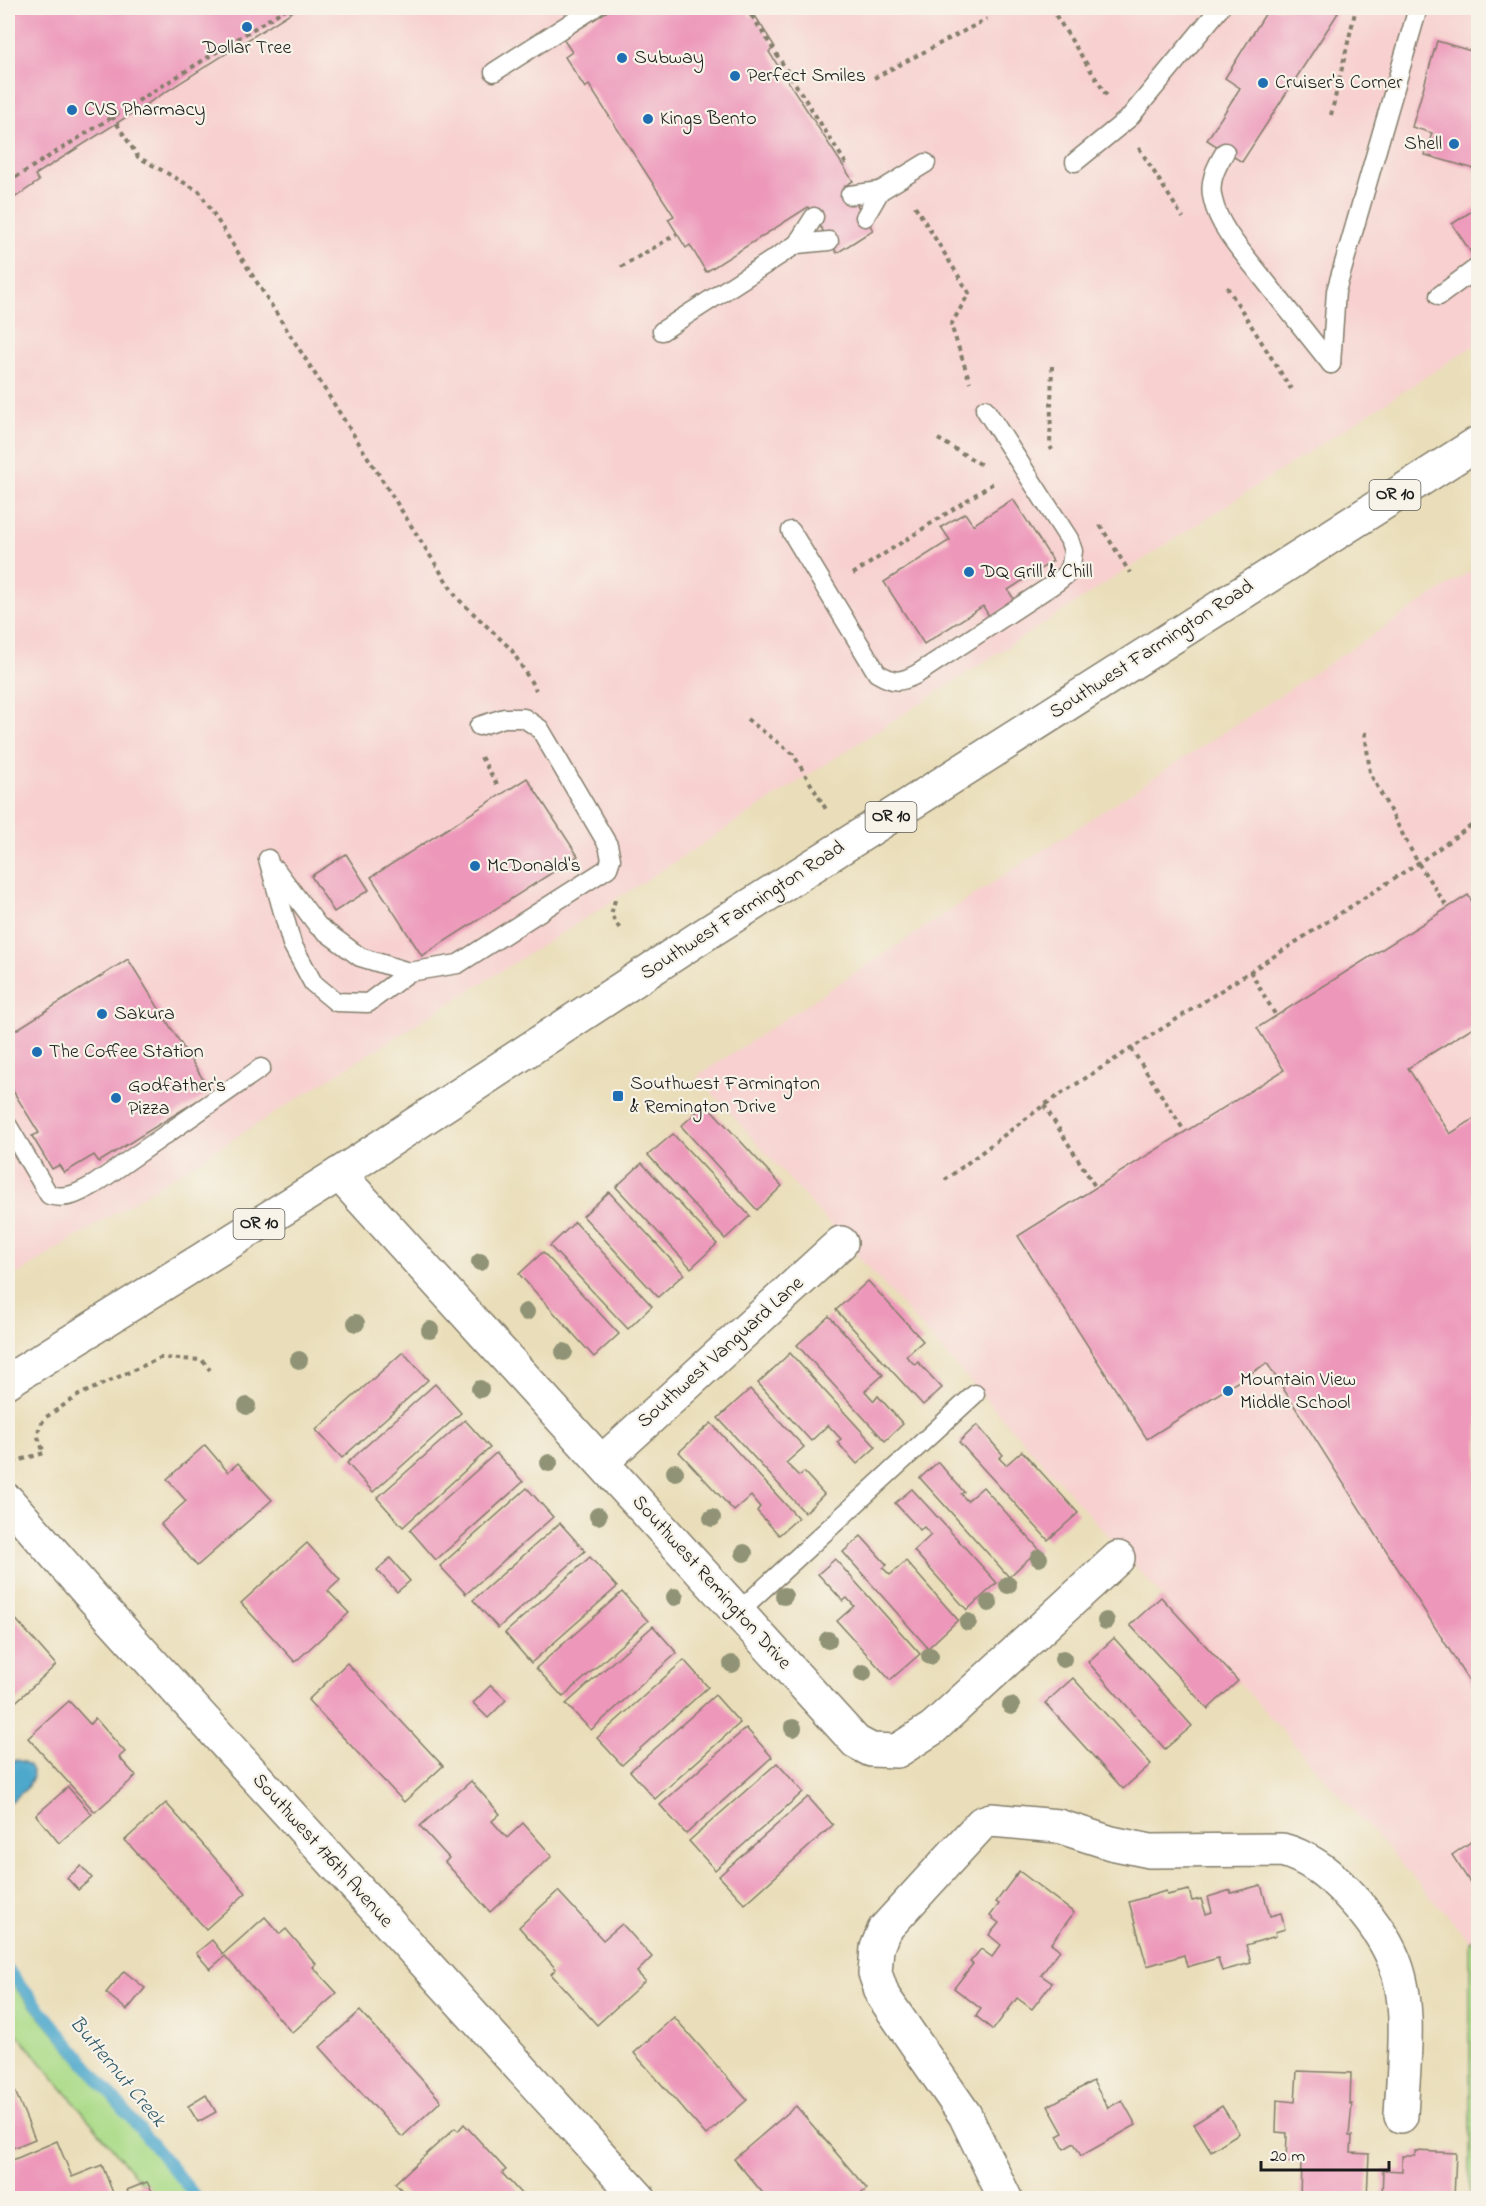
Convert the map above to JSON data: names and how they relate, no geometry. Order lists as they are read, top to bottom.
{
  "streets": {
    "street": [
      "OR 10",
      "Southwest Farmington Road",
      "Southwest Vanguard Lane",
      "Southwest Remington Drive",
      "Southwest 176th Avenue"
    ]
  },
  "crossings": [
    ["Southwest Farmington Road", "Southwest Remington Drive"],
    ["Southwest Vanguard Lane", "Southwest Remington Drive"]
  ],
  "water": ["Butternut Creek"],
  "places": {
    "other": [
      "Dollar Tree",
      "Subway",
      "Perfect Smiles",
      "Cruiser's Corner",
      "CVS Pharmacy",
      "Kings Bento",
      "Shell",
      "DQ Grill & Chill",
      "McDonald's",
      "Sakura",
      "The Coffee Station",
      "Godfather's Pizza",
      "Mountain View Middle School"
    ],
    "transit": ["Southwest Farmington & Remington Drive"]
  },
  "scale_bar": "20 m"
}
